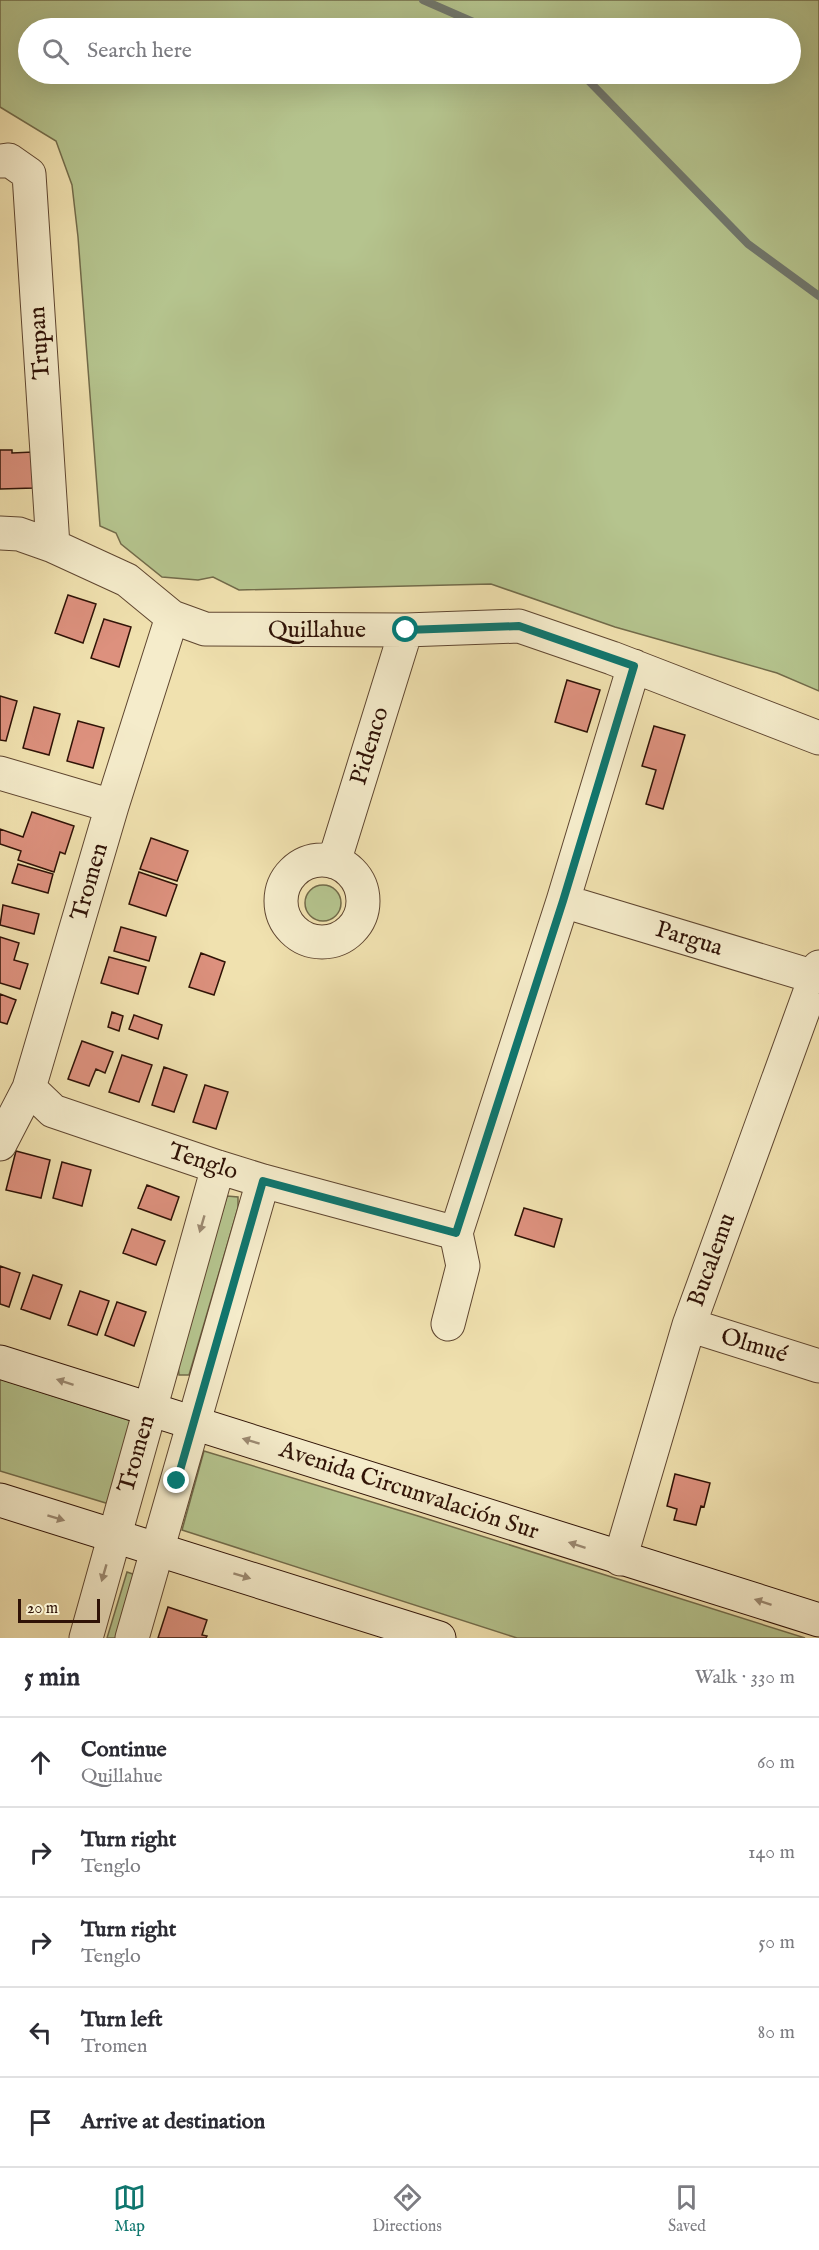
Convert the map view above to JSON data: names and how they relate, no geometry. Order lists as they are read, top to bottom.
{
  "streets": {
    "street": [
      "Trupan",
      "Quillahue",
      "Pidenco",
      "Tromen",
      "Pargua",
      "Tenglo",
      "Bucalemu",
      "Olmué",
      "Avenida Circunvalación Sur"
    ]
  },
  "crossings": [
    ["Trupan", "Quillahue"],
    ["Quillahue", "Pidenco"],
    ["Quillahue", "Tromen"],
    ["Tromen", "Tenglo"],
    ["Tromen", "Avenida Circunvalación Sur"],
    ["Pargua", "Bucalemu"],
    ["Bucalemu", "Olmué"],
    ["Bucalemu", "Avenida Circunvalación Sur"]
  ],
  "scale_bar": "20 m",
  "page": {
    "search": "Search here",
    "scale": "20 m",
    "heading": ["5 min", "Walk · 330 m"],
    "list": [
      ["Continue", "Quillahue", "60 m"],
      ["Turn right", "Tenglo", "140 m"],
      ["Turn right", "Tenglo", "50 m"],
      ["Turn left", "Tromen", "80 m"],
      "Arrive at destination"
    ],
    "nav": ["Map", "Directions", "Saved"]
  }
}
